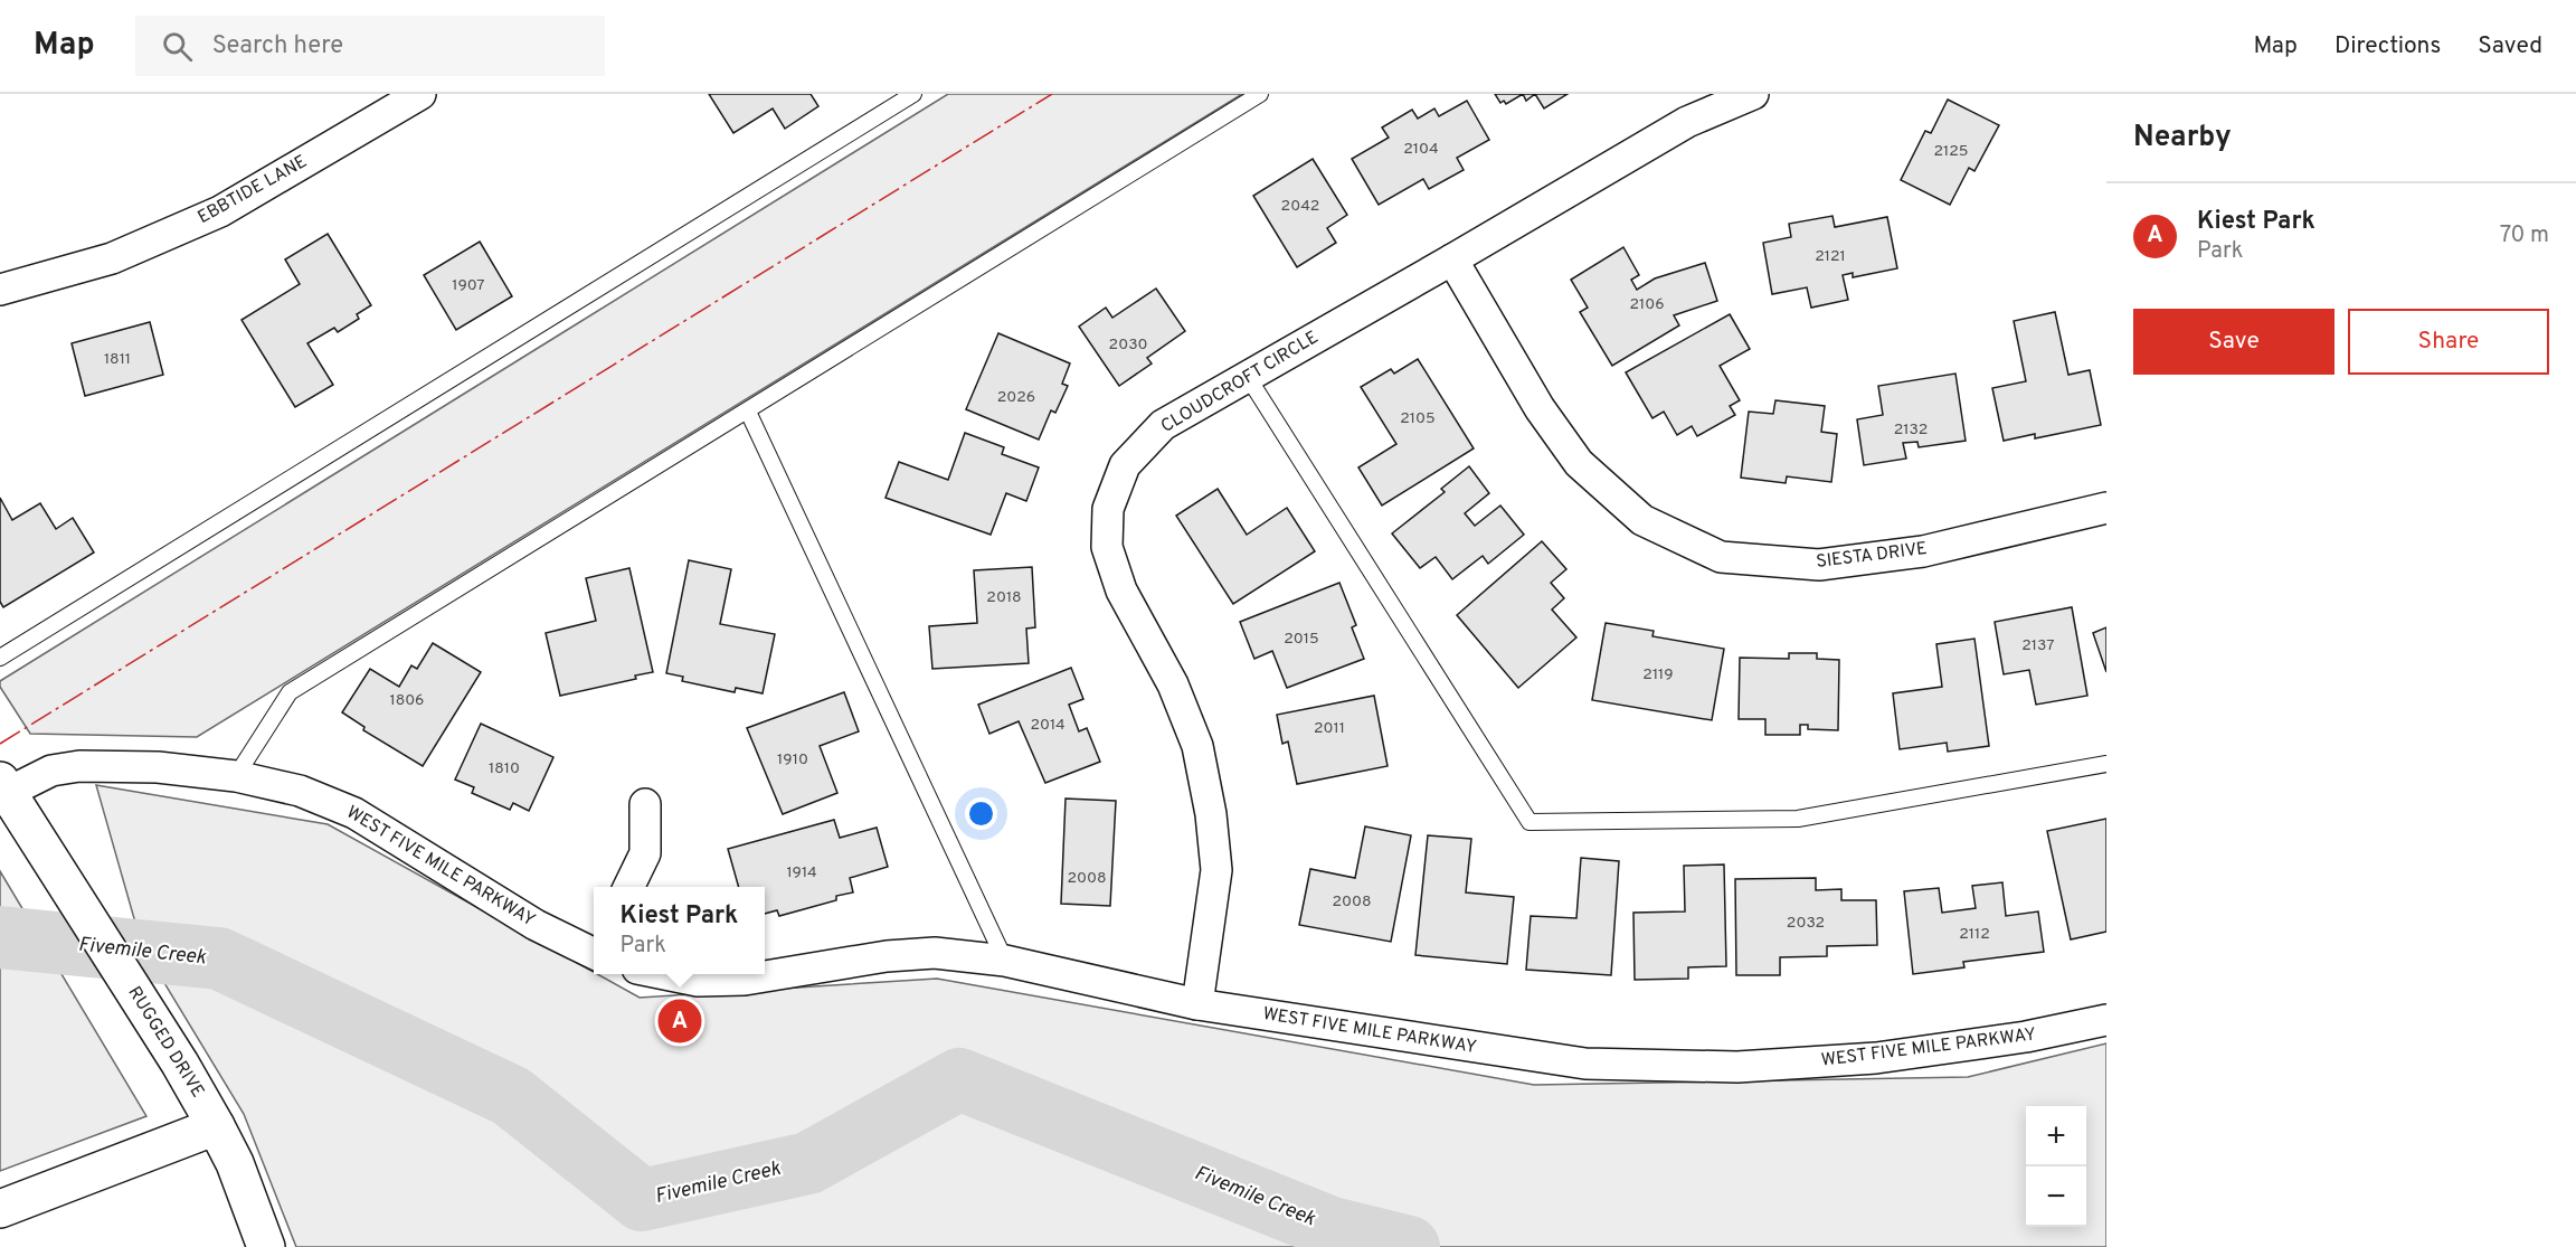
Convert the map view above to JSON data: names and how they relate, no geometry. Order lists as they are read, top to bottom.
{
  "streets": {
    "street": [
      "EBBTIDE LANE",
      "CLOUDCROFT CIRCLE",
      "SIESTA DRIVE",
      "WEST FIVE MILE PARKWAY",
      "RUGGED DRIVE"
    ]
  },
  "crossings": [
    ["CLOUDCROFT CIRCLE", "SIESTA DRIVE"],
    ["CLOUDCROFT CIRCLE", "WEST FIVE MILE PARKWAY"],
    ["WEST FIVE MILE PARKWAY", "RUGGED DRIVE"]
  ],
  "water": ["Fivemile Creek"],
  "house_numbers": [
    "2104",
    "2125",
    "2042",
    "2121",
    "1907",
    "2106",
    "2030",
    "1811",
    "2026",
    "2105",
    "2132",
    "2018",
    "2015",
    "2137",
    "2119",
    "1806",
    "2014",
    "2011",
    "1910",
    "1810",
    "1914",
    "2008",
    "2008",
    "2032",
    "2112"
  ],
  "page": {
    "header": "Map",
    "search": "Search here",
    "nav": ["Map", "Directions", "Saved"],
    "heading": "Nearby",
    "list": [
      {
        "mark": "A",
        "name": "Kiest Park",
        "note": "Park",
        "value": "70 m"
      }
    ],
    "buttons": ["Save", "Share"],
    "popup": ["Kiest Park", "Park"],
    "pins": "A",
    "map_buttons": ["+", "−"]
  }
}
